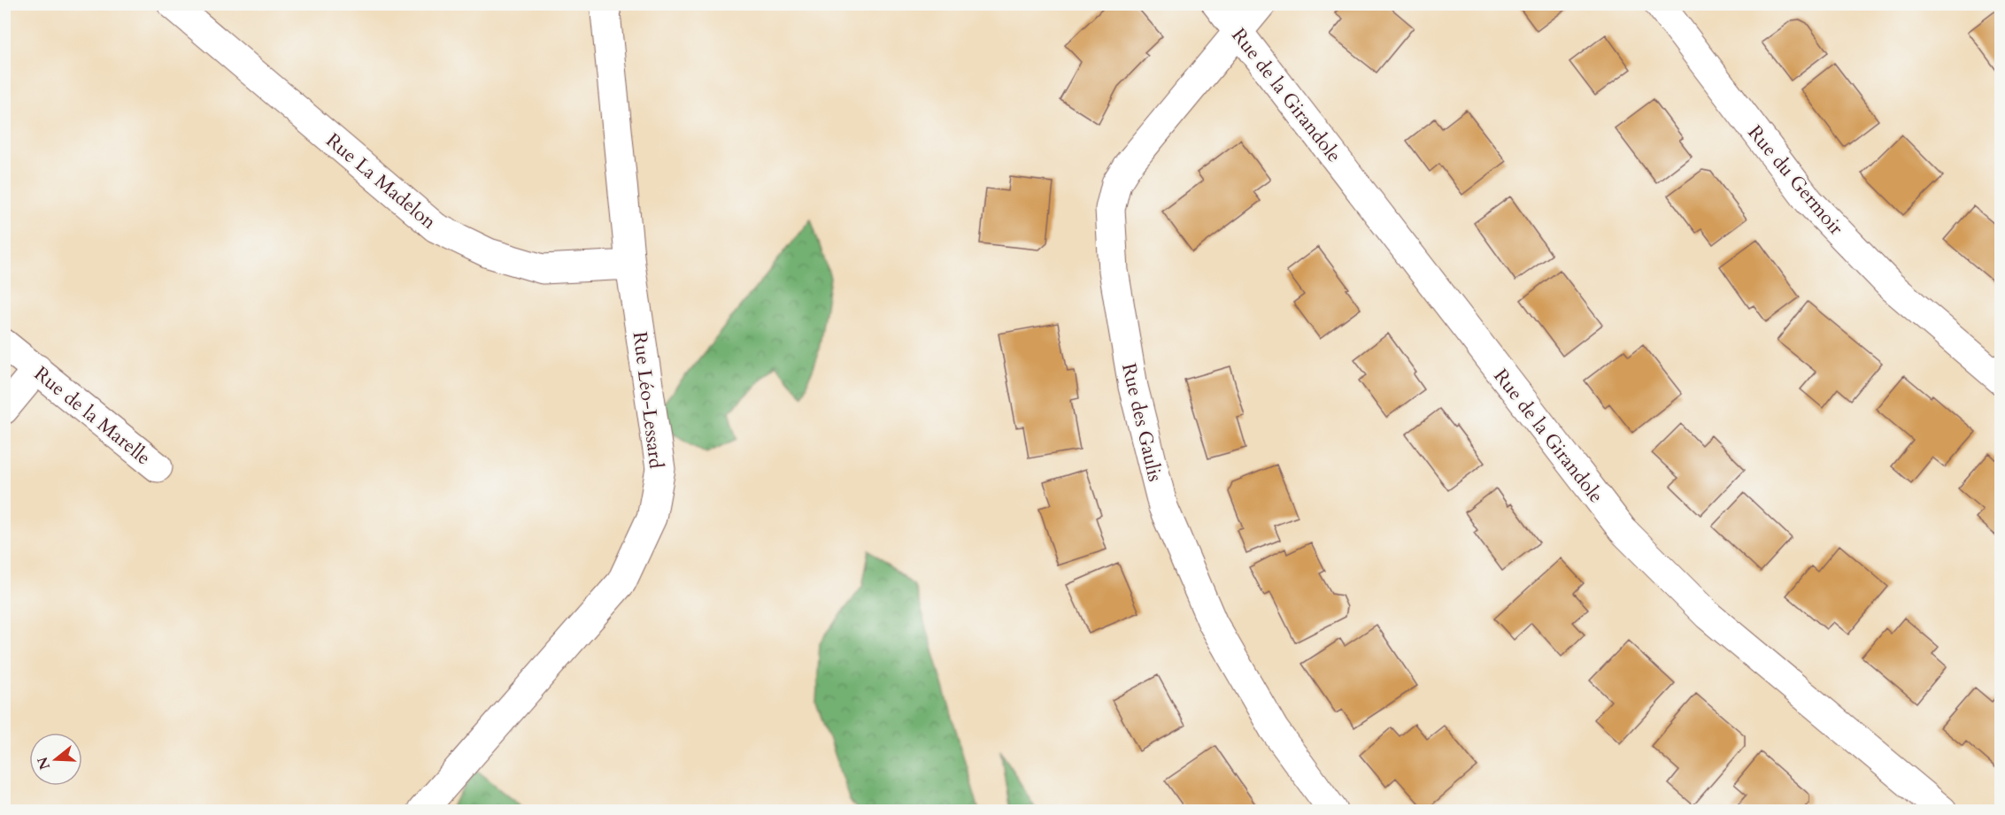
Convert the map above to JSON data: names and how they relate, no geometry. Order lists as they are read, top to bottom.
{
  "streets": {
    "street": [
      "Rue de la Girandole",
      "Rue du Germoir",
      "Rue La Madelon",
      "Rue Léo-Lessard",
      "Rue de la Marelle",
      "Rue des Gaulis"
    ]
  },
  "crossings": [
    ["Rue de la Girandole", "Rue des Gaulis"],
    ["Rue La Madelon", "Rue Léo-Lessard"]
  ],
  "north": "left"
}
